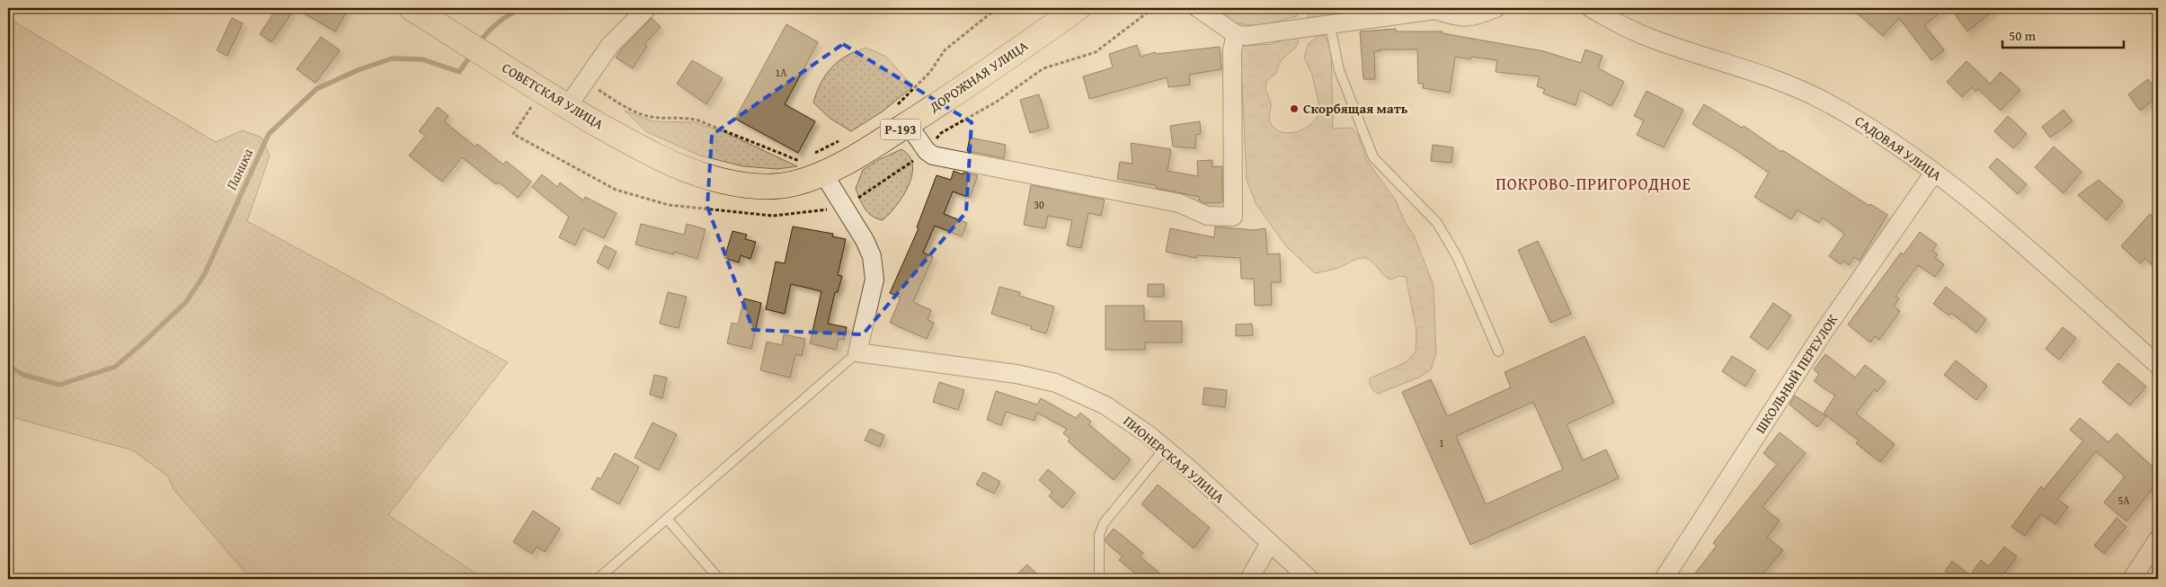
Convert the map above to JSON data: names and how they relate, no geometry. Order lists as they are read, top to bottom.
{
  "streets": {
    "main road": ["ДОРОЖНАЯ УЛИЦА", "СОВЕТСКАЯ УЛИЦА", "Р-193"],
    "street": ["САДОВАЯ УЛИЦА", "ШКОЛЬНЫЙ ПЕРЕУЛОК", "ПИОНЕРСКАЯ УЛИЦА"]
  },
  "crossings": [
    ["ДОРОЖНАЯ УЛИЦА", "СОВЕТСКАЯ УЛИЦА"],
    ["САДОВАЯ УЛИЦА", "ШКОЛЬНЫЙ ПЕРЕУЛОК"]
  ],
  "districts": ["ПОКРОВО-ПРИГОРОДНОЕ"],
  "water": ["Паника"],
  "places": ["Скорбящая мать"],
  "house_numbers": [
    "1А",
    "30",
    "1",
    "5А"
  ],
  "scale_bar": "50 m"
}
